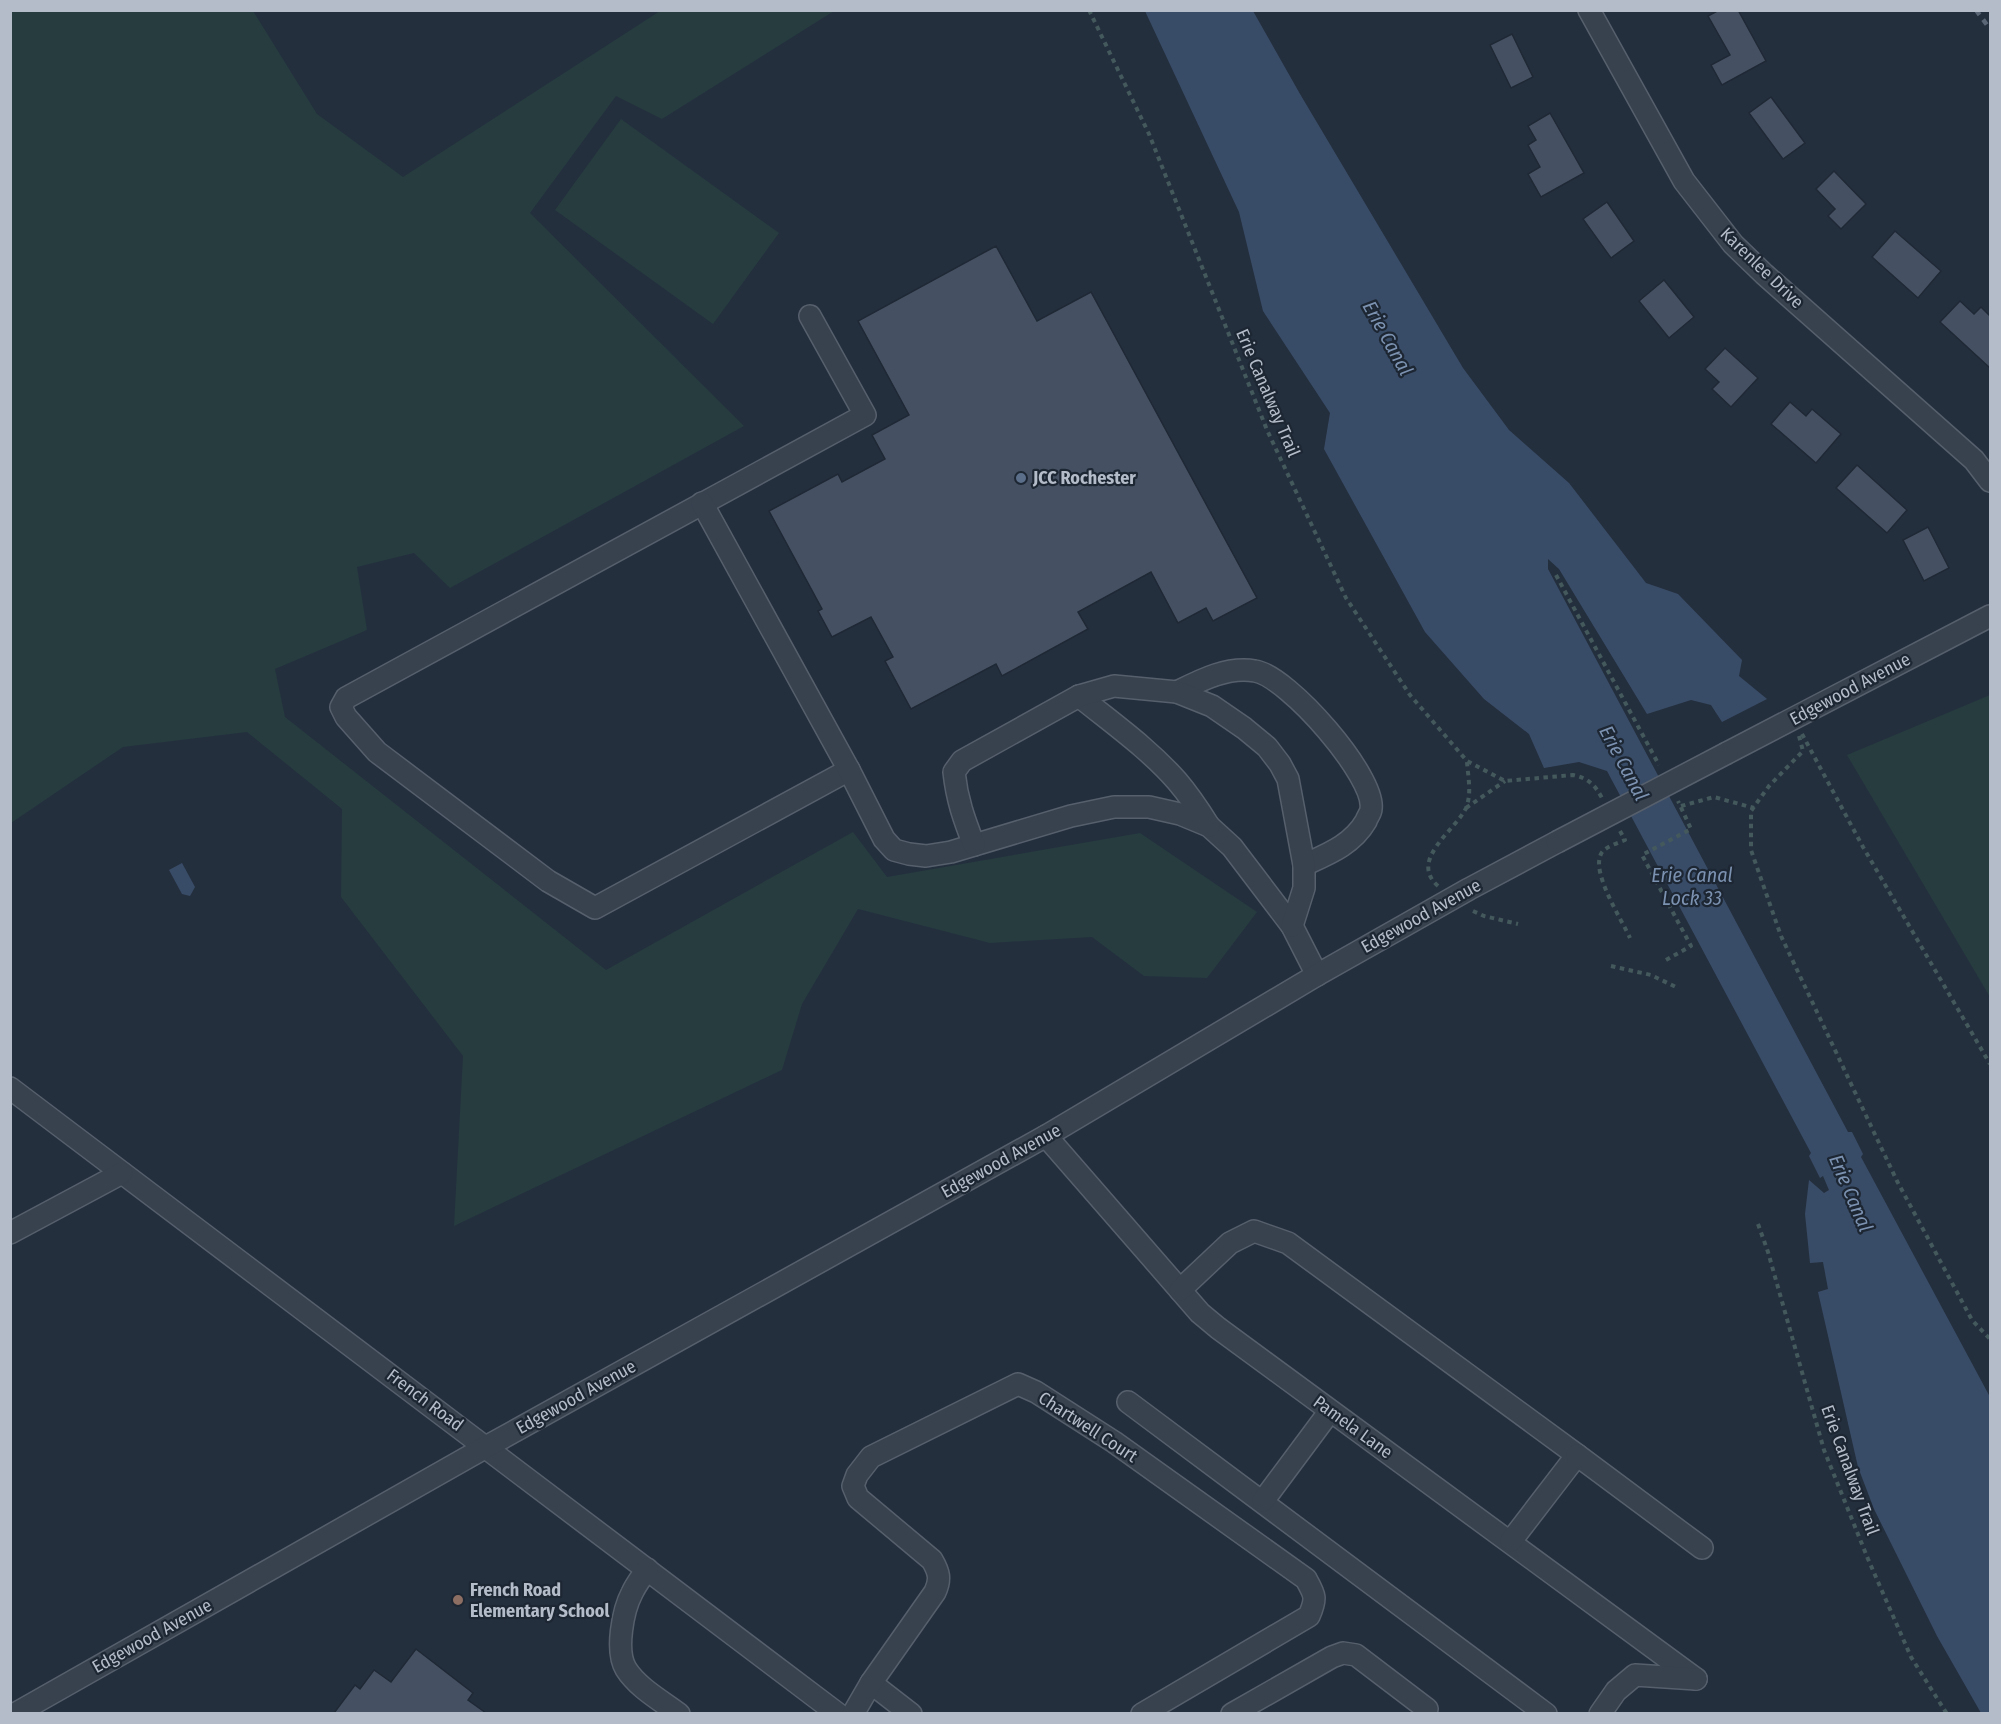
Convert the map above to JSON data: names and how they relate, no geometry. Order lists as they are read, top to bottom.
{
  "streets": {
    "street": [
      "Karenlee Drive",
      "Edgewood Avenue",
      "French Road",
      "Chartwell Court",
      "Pamela Lane"
    ],
    "path": ["Erie Canalway Trail"]
  },
  "crossings": [
    ["Edgewood Avenue", "French Road"],
    ["Edgewood Avenue", "Pamela Lane"]
  ],
  "water": ["Erie Canal", "Erie Canal Lock 33"],
  "places": ["JCC Rochester", "French Road Elementary School"]
}
